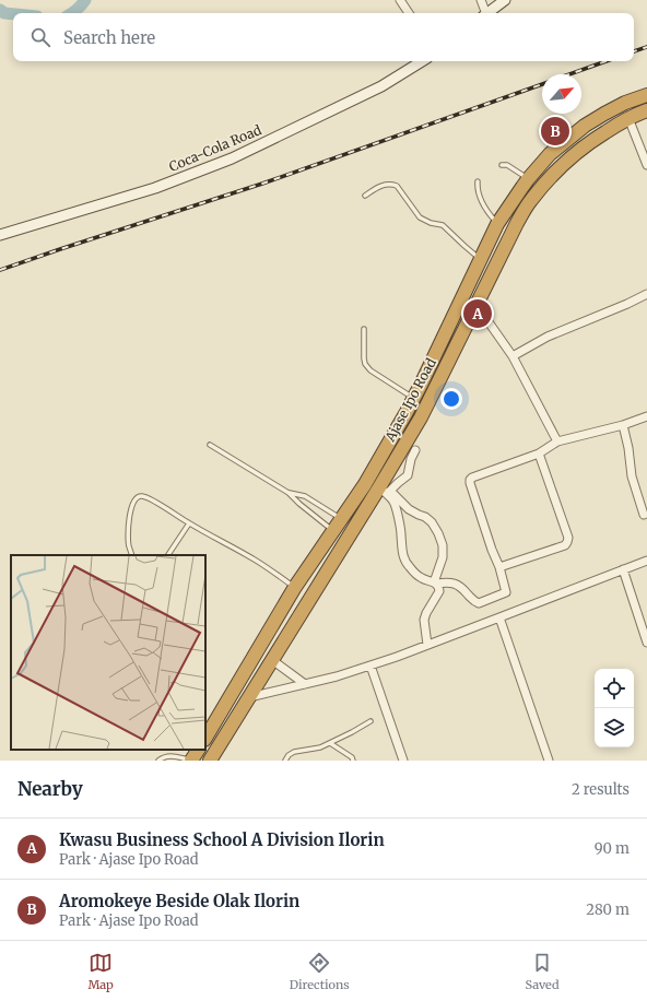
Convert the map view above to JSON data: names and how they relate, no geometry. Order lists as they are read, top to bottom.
{
  "streets": {
    "highway": ["Ajase Ipo Road"],
    "street": ["Coca-Cola Road"]
  },
  "north": "top right",
  "page": {
    "search": "Search here",
    "pins": ["B", "A"],
    "heading": ["Nearby", "2 results"],
    "list": [
      {
        "mark": "A",
        "name": "Kwasu Business School A Division Ilorin",
        "note": "Park · Ajase Ipo Road",
        "value": "90 m"
      },
      {
        "mark": "B",
        "name": "Aromokeye Beside Olak Ilorin",
        "note": "Park · Ajase Ipo Road",
        "value": "280 m"
      }
    ],
    "nav": ["Map", "Directions", "Saved"]
  }
}
